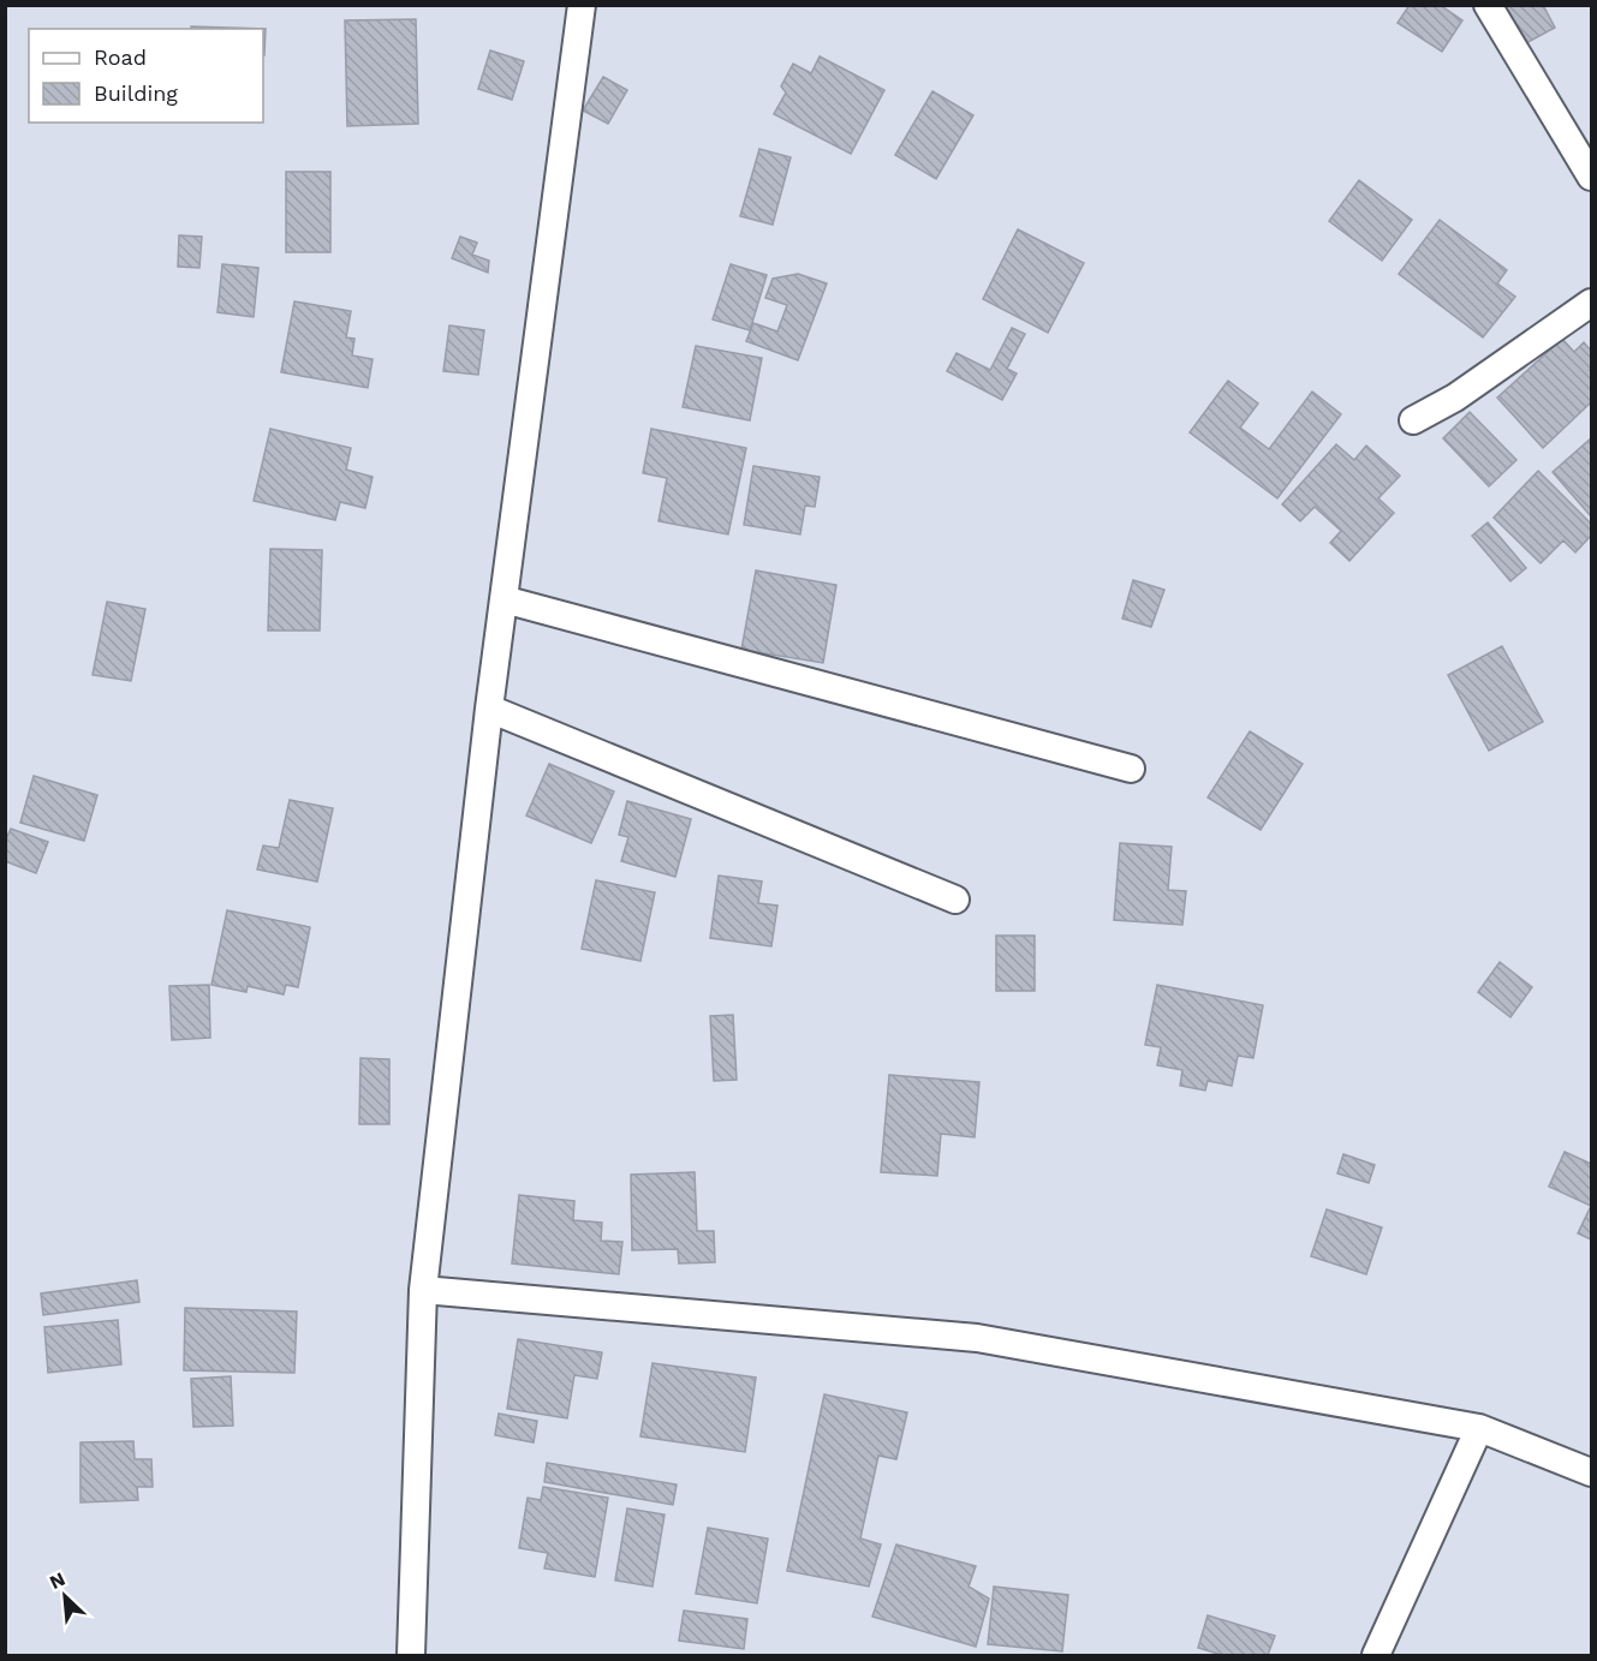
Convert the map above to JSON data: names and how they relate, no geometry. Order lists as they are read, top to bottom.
{
  "legend": ["Road", "Building"],
  "north": "top left"
}
